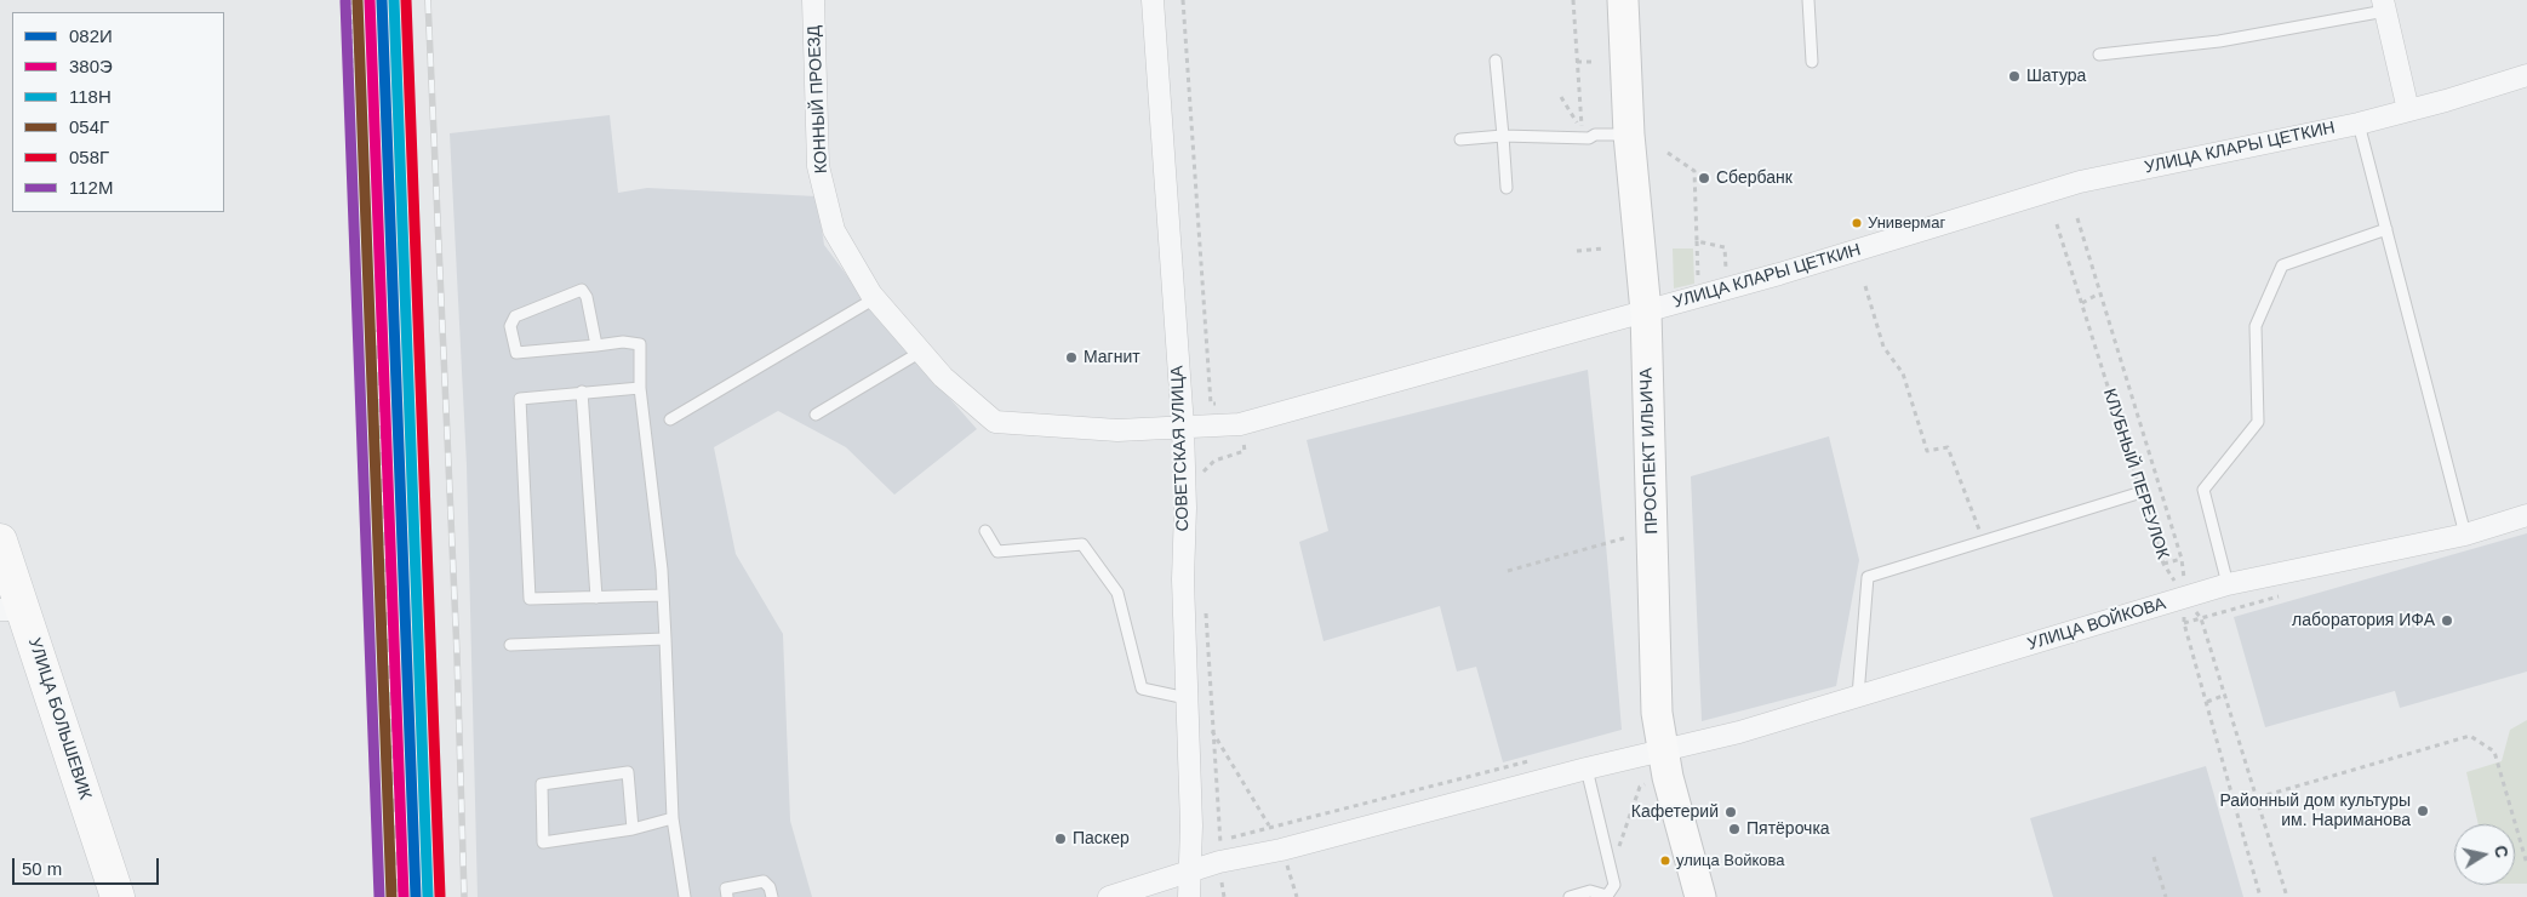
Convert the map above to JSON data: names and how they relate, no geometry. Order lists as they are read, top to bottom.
{
  "streets": {
    "main road": ["УЛИЦА БОЛЬШЕВИК"],
    "street": [
      "КОННЫЙ ПРОЕЗД",
      "УЛИЦА КЛАРЫ ЦЕТКИН",
      "СОВЕТСКАЯ УЛИЦА",
      "ПРОСПЕКТ ИЛЬИЧА",
      "УЛИЦА ВОЙКОВА"
    ],
    "path": ["КЛУБНЫЙ ПЕРЕУЛОК"]
  },
  "crossings": [
    ["КОННЫЙ ПРОЕЗД", "УЛИЦА КЛАРЫ ЦЕТКИН"],
    ["КОННЫЙ ПРОЕЗД", "СОВЕТСКАЯ УЛИЦА"],
    ["УЛИЦА КЛАРЫ ЦЕТКИН", "СОВЕТСКАЯ УЛИЦА"],
    ["УЛИЦА КЛАРЫ ЦЕТКИН", "ПРОСПЕКТ ИЛЬИЧА"],
    ["СОВЕТСКАЯ УЛИЦА", "УЛИЦА ВОЙКОВА"],
    ["ПРОСПЕКТ ИЛЬИЧА", "УЛИЦА ВОЙКОВА"],
    ["КЛУБНЫЙ ПЕРЕУЛОК", "УЛИЦА ВОЙКОВА"]
  ],
  "places": [
    "Шатура",
    "Сбербанк",
    "Универмаг",
    "Магнит",
    "лаборатория ИФА",
    "Районный дом культуры им. Нариманова",
    "Кафетерий",
    "Пятёрочка",
    "Паскер",
    "улица Войкова"
  ],
  "lines": [
    "transit line 082И",
    "transit line 380Э",
    "transit line 118Н",
    "transit line 058Г",
    "transit line 054Г",
    "transit line 112М"
  ],
  "legend": [
    "082И",
    "380Э",
    "118Н",
    "054Г",
    "058Г",
    "112М"
  ],
  "scale_bar": "50 m",
  "north": "right"
}
